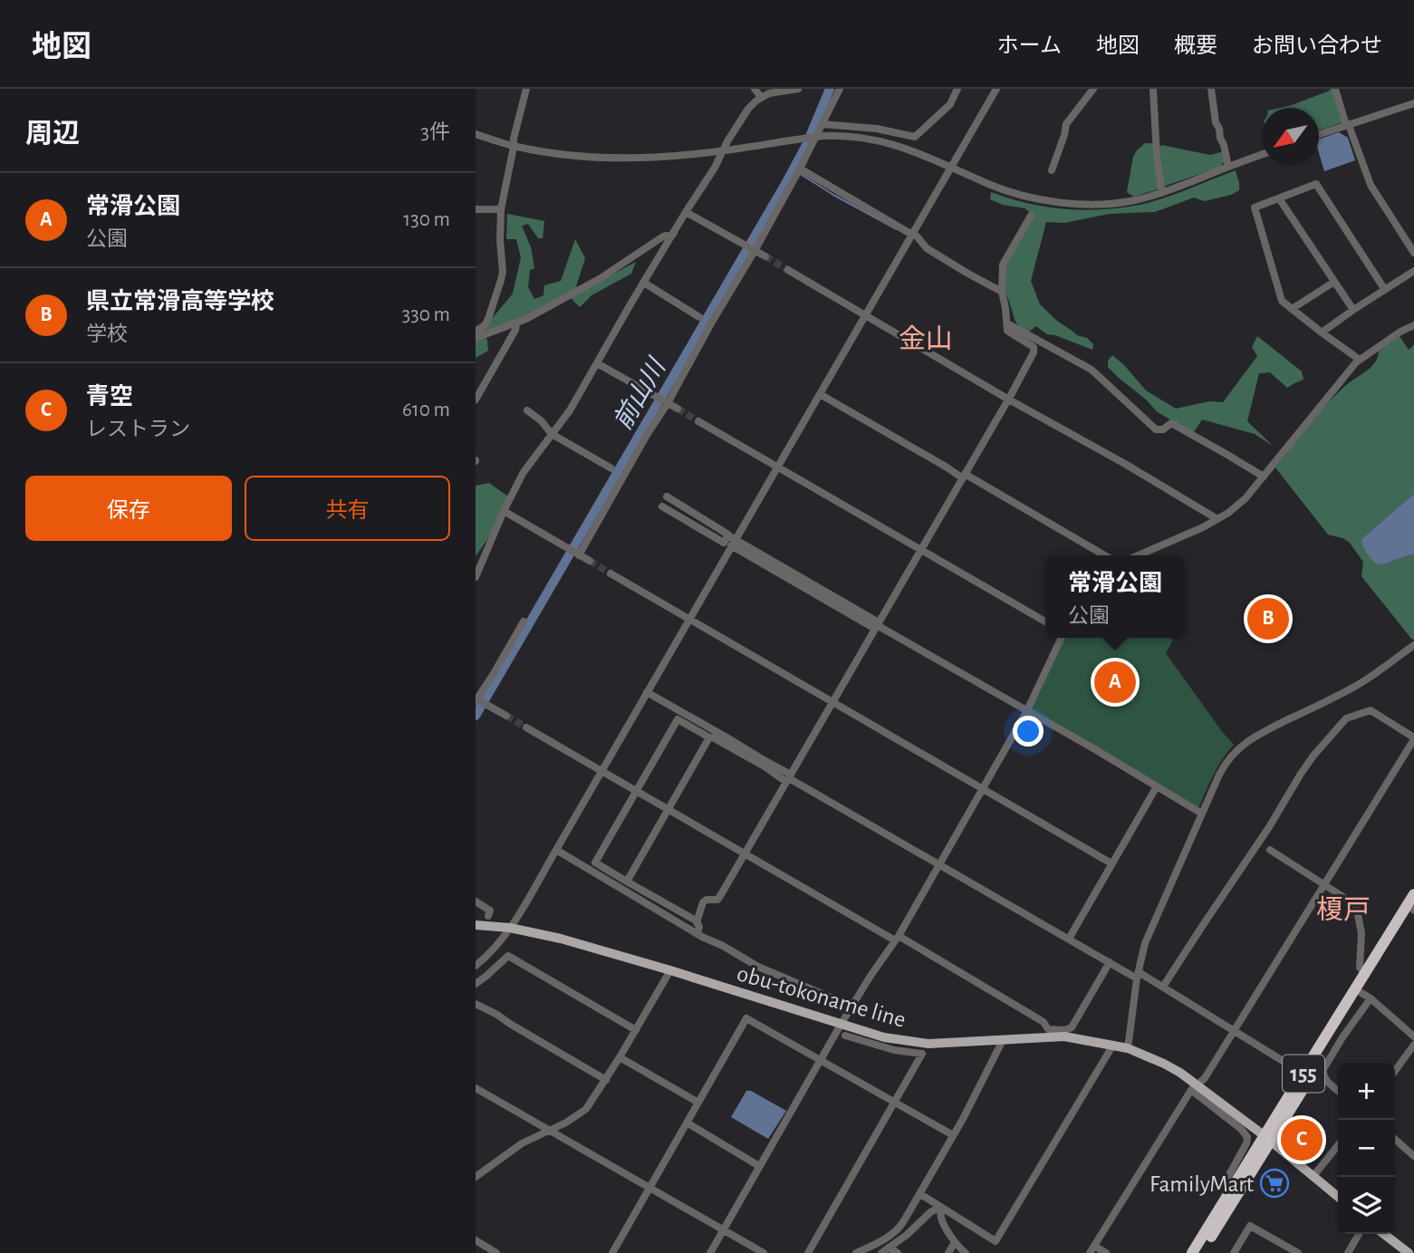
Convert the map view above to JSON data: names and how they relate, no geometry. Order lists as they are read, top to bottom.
{
  "streets": {
    "highway": ["155"],
    "main road": ["obu-tokoname line"]
  },
  "crossings": [
    ["obu-tokoname line", "155"]
  ],
  "districts": ["金山", "榎戸"],
  "water": ["前山川"],
  "places": {
    "supermarket": ["FamilyMart"]
  },
  "north": "bottom left",
  "page": {
    "header": "地図",
    "nav": [
      "ホーム",
      "地図",
      "概要",
      "お問い合わせ"
    ],
    "heading": ["周辺", "3件"],
    "list": [
      {
        "mark": "A",
        "name": "常滑公園",
        "note": "公園",
        "value": "130 m"
      },
      {
        "mark": "B",
        "name": "県立常滑高等学校",
        "note": "学校",
        "value": "330 m"
      },
      {
        "mark": "C",
        "name": "青空",
        "note": "レストラン",
        "value": "610 m"
      }
    ],
    "buttons": ["保存", "共有"],
    "popup": ["常滑公園", "公園"],
    "pins": ["B", "A", "C"],
    "map_buttons": ["+", "−"]
  }
}
